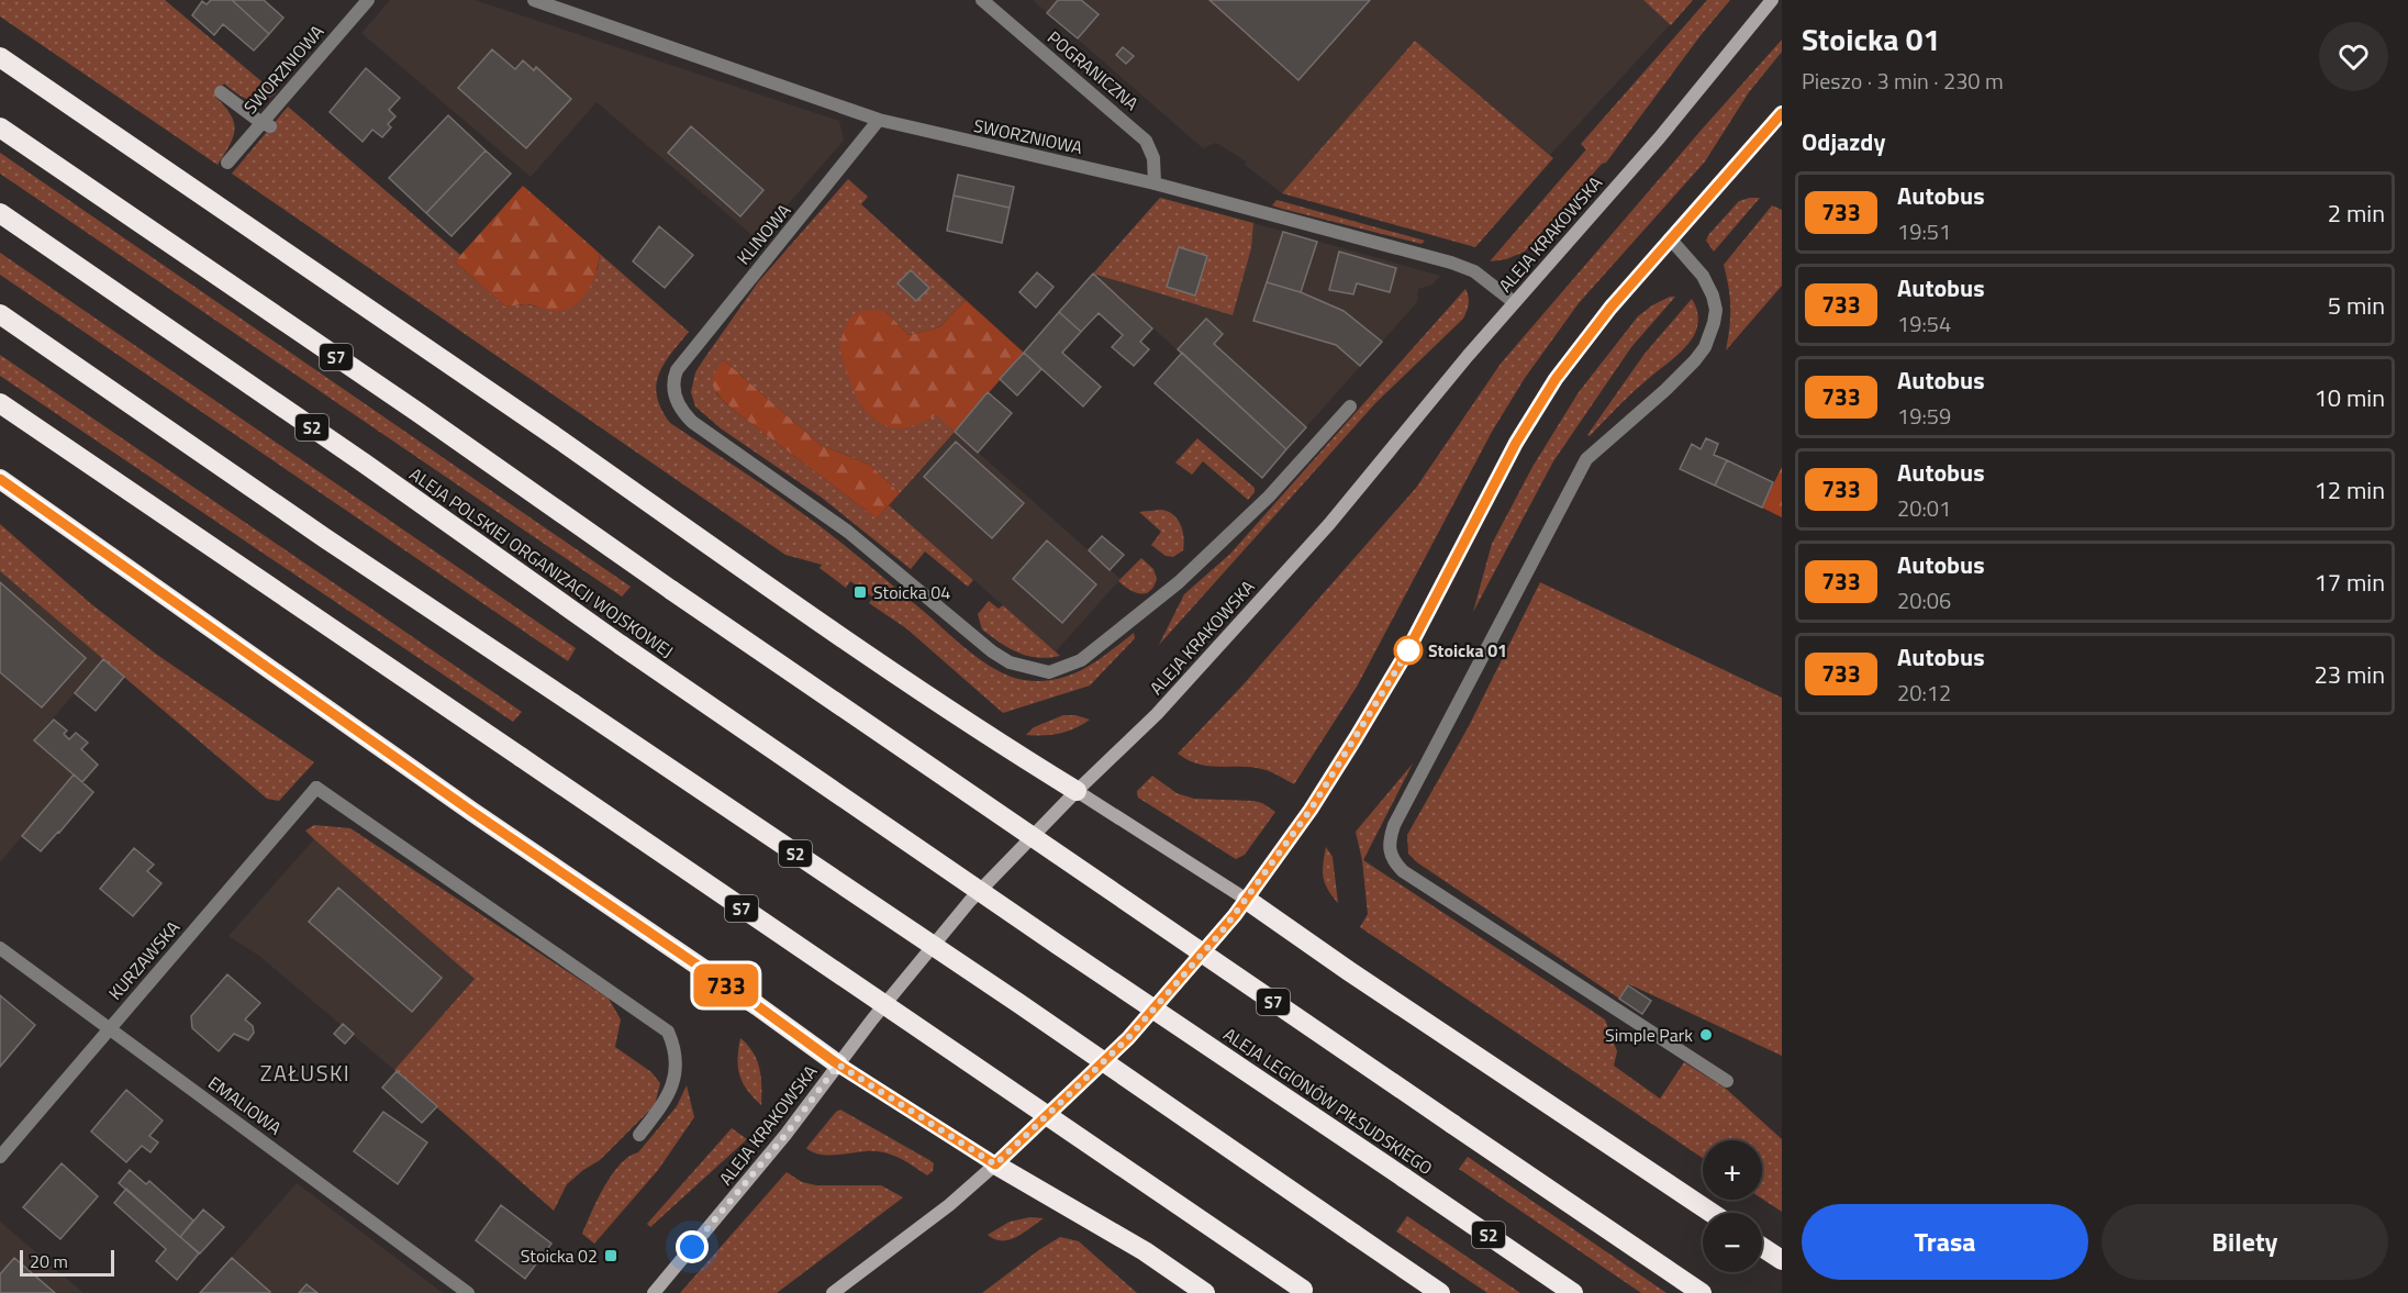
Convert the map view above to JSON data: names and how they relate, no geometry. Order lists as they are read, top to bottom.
{
  "streets": {
    "highway": [
      "S7",
      "S2",
      "ALEJA POLSKIEJ ORGANIZACJI WOJSKOWEJ",
      "ALEJA LEGIONÓW PIŁSUDSKIEGO"
    ],
    "main road": ["ALEJA KRAKOWSKA"],
    "street": [
      "SWORZNIOWA",
      "POGRANICZNA",
      "KLINOWA",
      "KURZAWSKA",
      "EMALIOWA"
    ]
  },
  "crossings": [
    ["SWORZNIOWA", "POGRANICZNA"],
    ["SWORZNIOWA", "KLINOWA"],
    ["SWORZNIOWA", "ALEJA KRAKOWSKA"],
    ["ALEJA POLSKIEJ ORGANIZACJI WOJSKOWEJ", "ALEJA LEGIONÓW PIŁSUDSKIEGO"],
    ["KURZAWSKA", "EMALIOWA"]
  ],
  "districts": ["ZAŁUSKI"],
  "places": {
    "transit": ["Stoicka 04", "Stoicka 02"],
    "other": ["Stoicka 01", "Simple Park"]
  },
  "lines": ["bus line 733"],
  "scale_bar": "20 m",
  "page": {
    "on_map": "733",
    "heading": [
      ["Stoicka 01", "Pieszo · 3 min · 230 m"],
      "Odjazdy"
    ],
    "list": [
      {
        "mark": "733",
        "name": "Autobus",
        "note": "19:51",
        "value": "2 min"
      },
      {
        "mark": "733",
        "name": "Autobus",
        "note": "19:54",
        "value": "5 min"
      },
      {
        "mark": "733",
        "name": "Autobus",
        "note": "19:59",
        "value": "10 min"
      },
      {
        "mark": "733",
        "name": "Autobus",
        "note": "20:01",
        "value": "12 min"
      },
      {
        "mark": "733",
        "name": "Autobus",
        "note": "20:06",
        "value": "17 min"
      },
      {
        "mark": "733",
        "name": "Autobus",
        "note": "20:12",
        "value": "23 min"
      }
    ],
    "map_buttons": ["+", "−"],
    "buttons": ["Trasa", "Bilety"],
    "scale": "20 m"
  }
}
